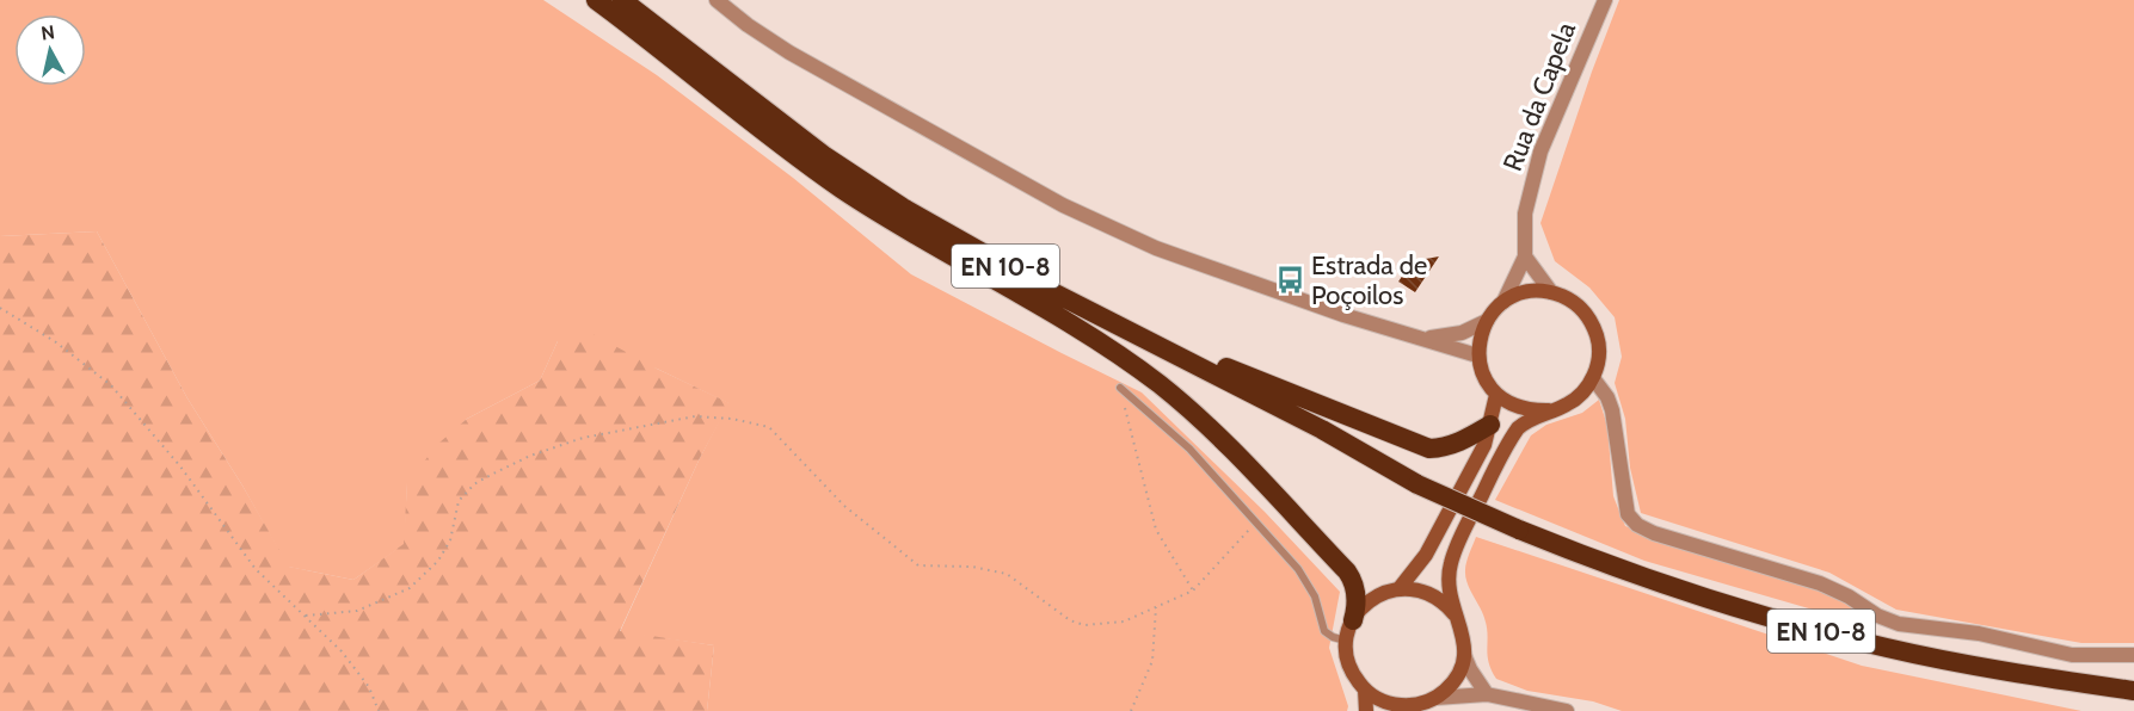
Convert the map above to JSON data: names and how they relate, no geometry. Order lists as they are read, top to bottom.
{
  "streets": {
    "highway": ["EN 10-8"],
    "street": ["Rua da Capela"]
  },
  "places": {
    "bus stop": ["Estrada de Poçoilos"]
  },
  "north": "top"
}
